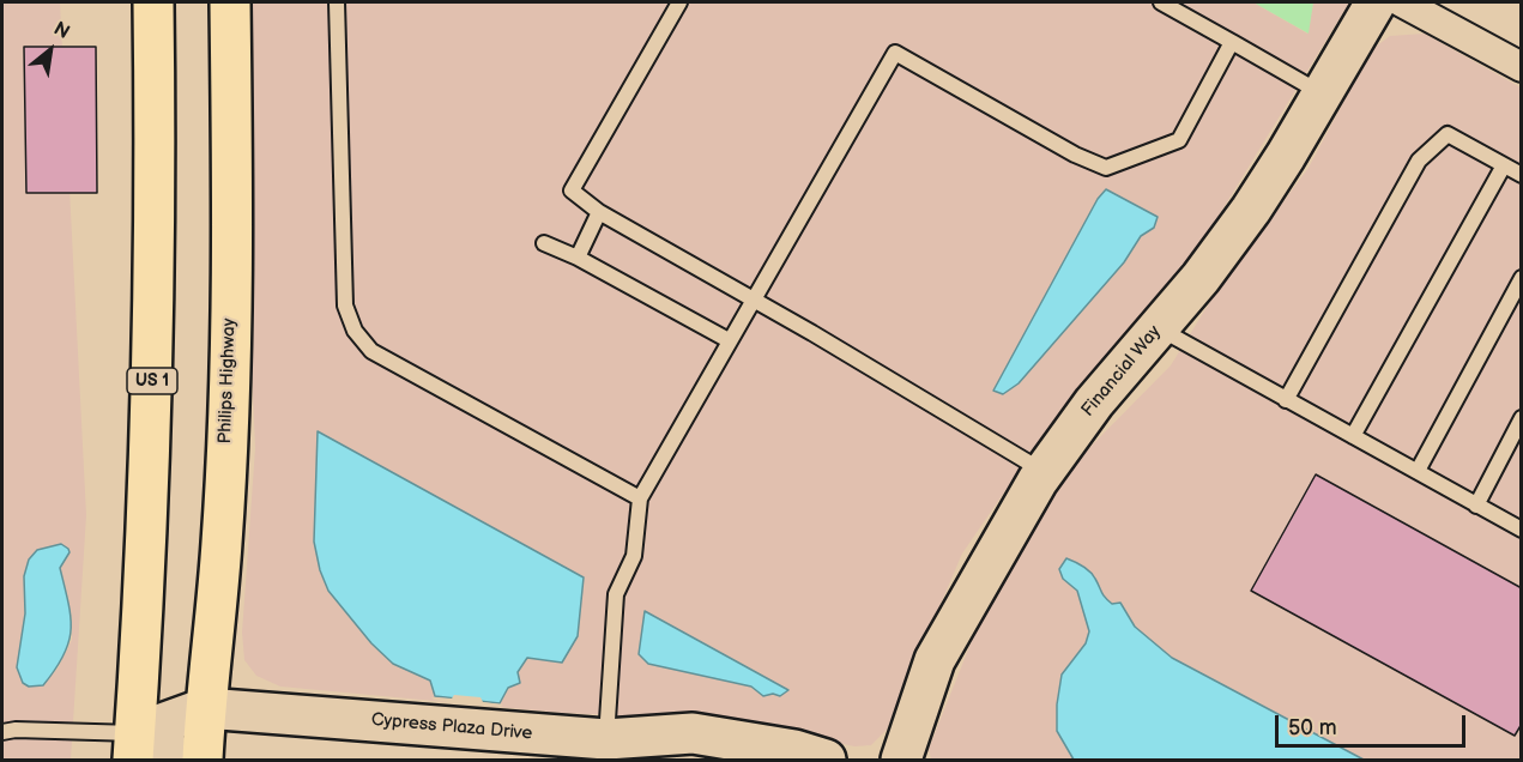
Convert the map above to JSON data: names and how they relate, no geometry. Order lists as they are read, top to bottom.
{
  "streets": {
    "main road": ["US 1", "Philips Highway"],
    "street": ["Financial Way", "Cypress Plaza Drive"]
  },
  "crossings": [
    ["US 1", "Cypress Plaza Drive"],
    ["Philips Highway", "Cypress Plaza Drive"]
  ],
  "scale_bar": "50 m",
  "north": "top right"
}
